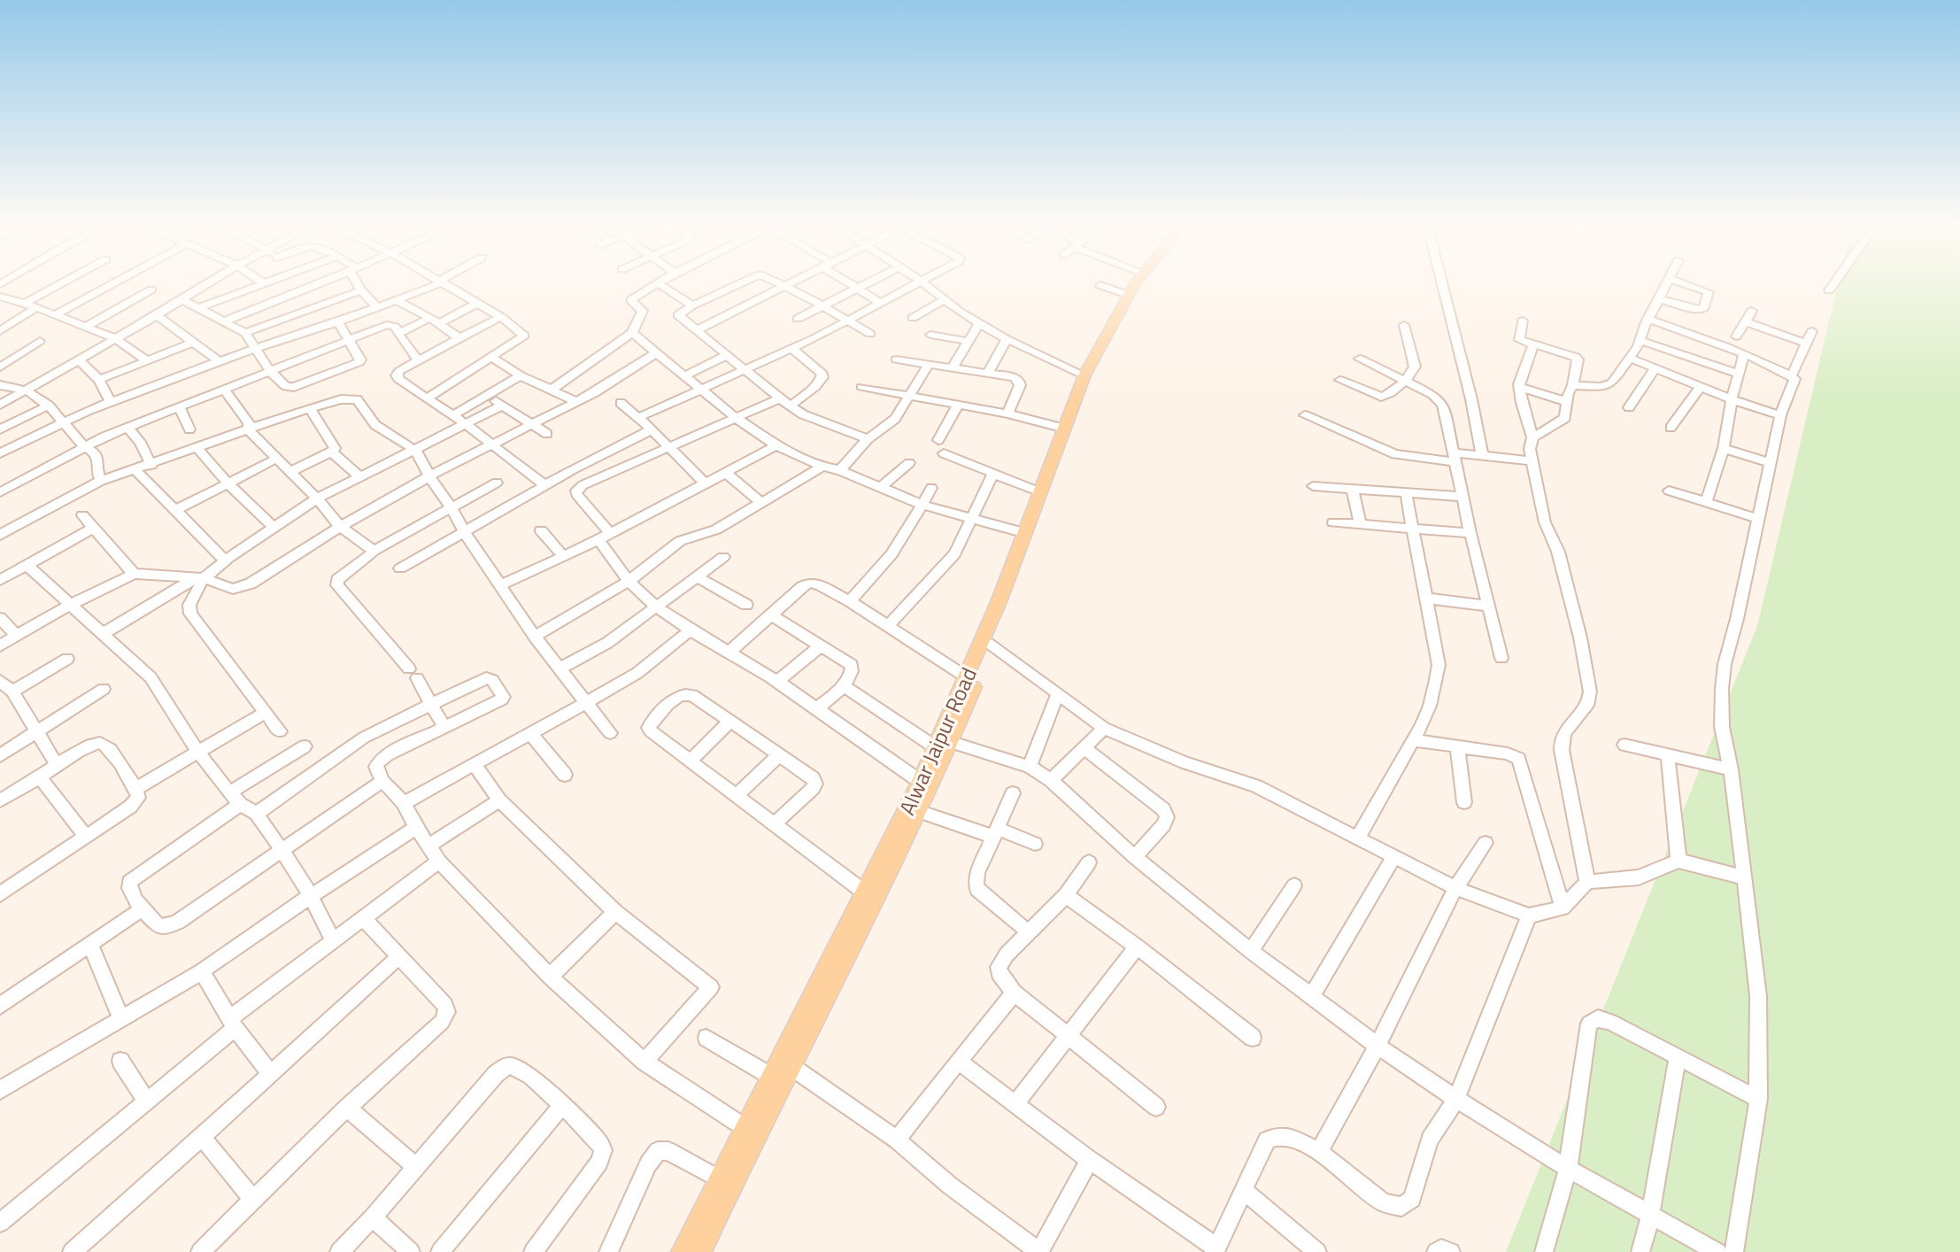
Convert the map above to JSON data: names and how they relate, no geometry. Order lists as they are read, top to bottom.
{
  "streets": {
    "main road": ["Alwar Jaipur Road"]
  }
}
